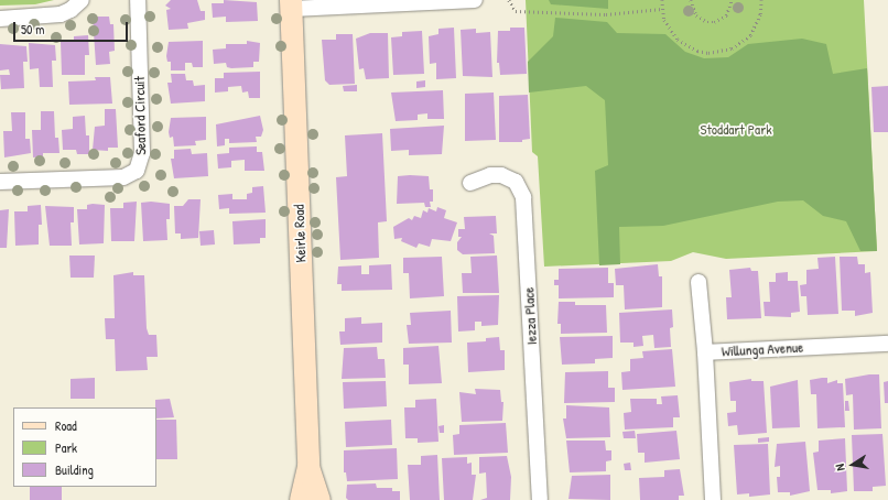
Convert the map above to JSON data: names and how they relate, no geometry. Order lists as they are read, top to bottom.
{
  "streets": {
    "street": [
      "Seaford Circuit",
      "Keirle Road",
      "Iezza Place",
      "Willunga Avenue"
    ]
  },
  "parks": ["Stoddart Park"],
  "legend": ["Road", "Park", "Building"],
  "scale_bar": "50 m",
  "north": "left"
}
